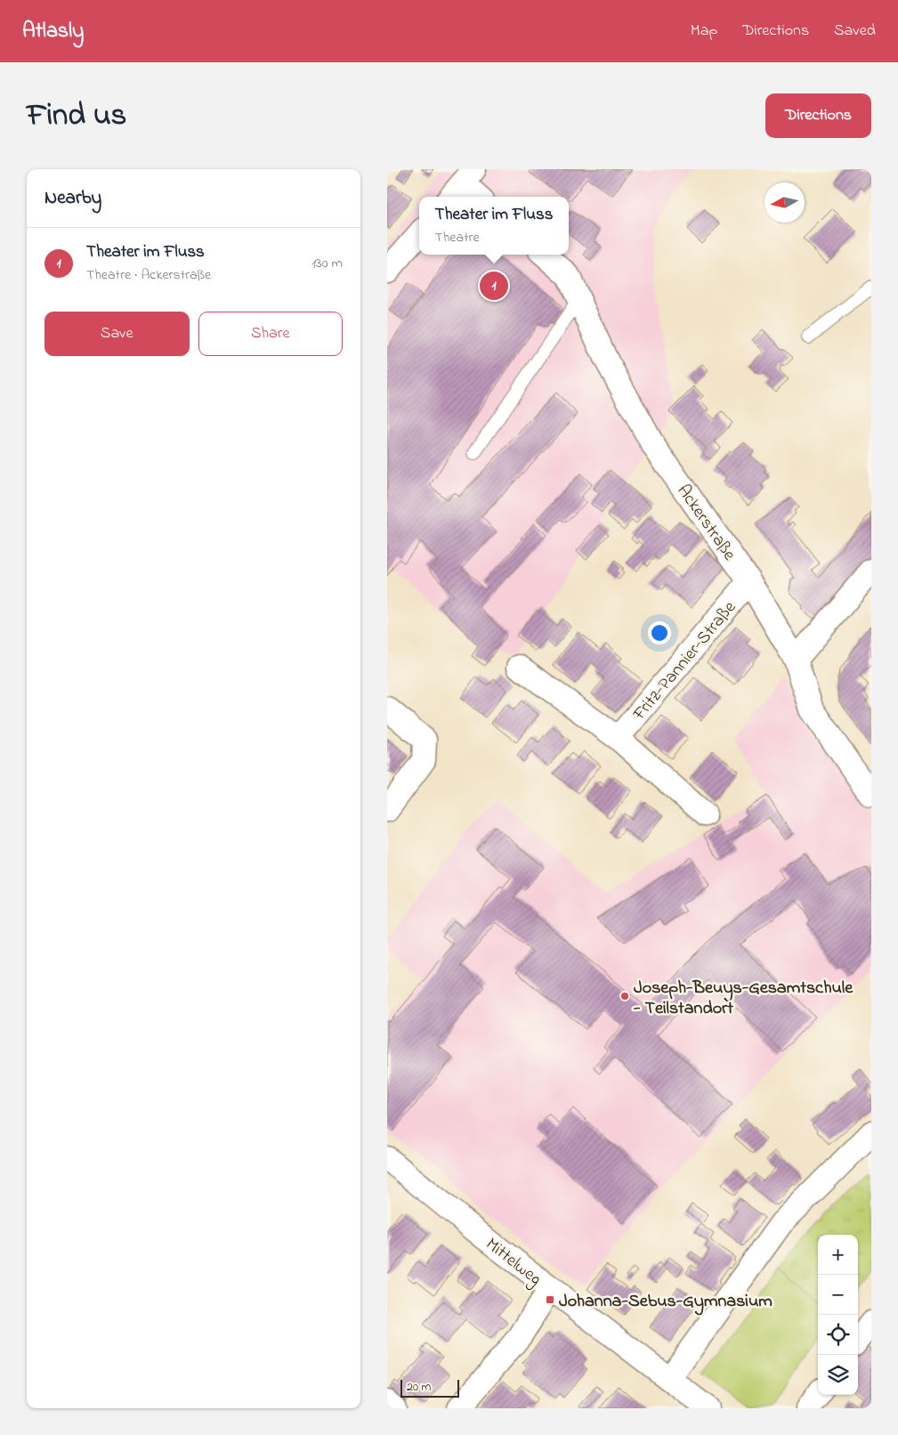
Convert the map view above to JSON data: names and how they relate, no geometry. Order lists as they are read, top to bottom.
{
  "streets": {
    "street": ["Ackerstraße", "Fritz-Pannier-Straße", "Mittelweg"]
  },
  "crossings": [
    ["Ackerstraße", "Fritz-Pannier-Straße"]
  ],
  "places": {
    "other": ["Joseph-Beuys-Gesamtschule - Teilstandort"],
    "transit": ["Johanna-Sebus-Gymnasium"]
  },
  "scale_bar": "20 m",
  "north": "left",
  "page": {
    "header": "Atlasly",
    "nav": ["Map", "Directions", "Saved"],
    "title": "Find us",
    "buttons": [
      "Directions",
      ["Save", "Share"]
    ],
    "heading": "Nearby",
    "popup": ["Theater im Fluss", "Theatre"],
    "list": [
      {
        "mark": "1",
        "name": "Theater im Fluss",
        "note": "Theatre · Ackerstraße",
        "value": "130 m"
      }
    ],
    "pins": "1",
    "map_buttons": ["+", "−"],
    "scale": "20 m"
  }
}
